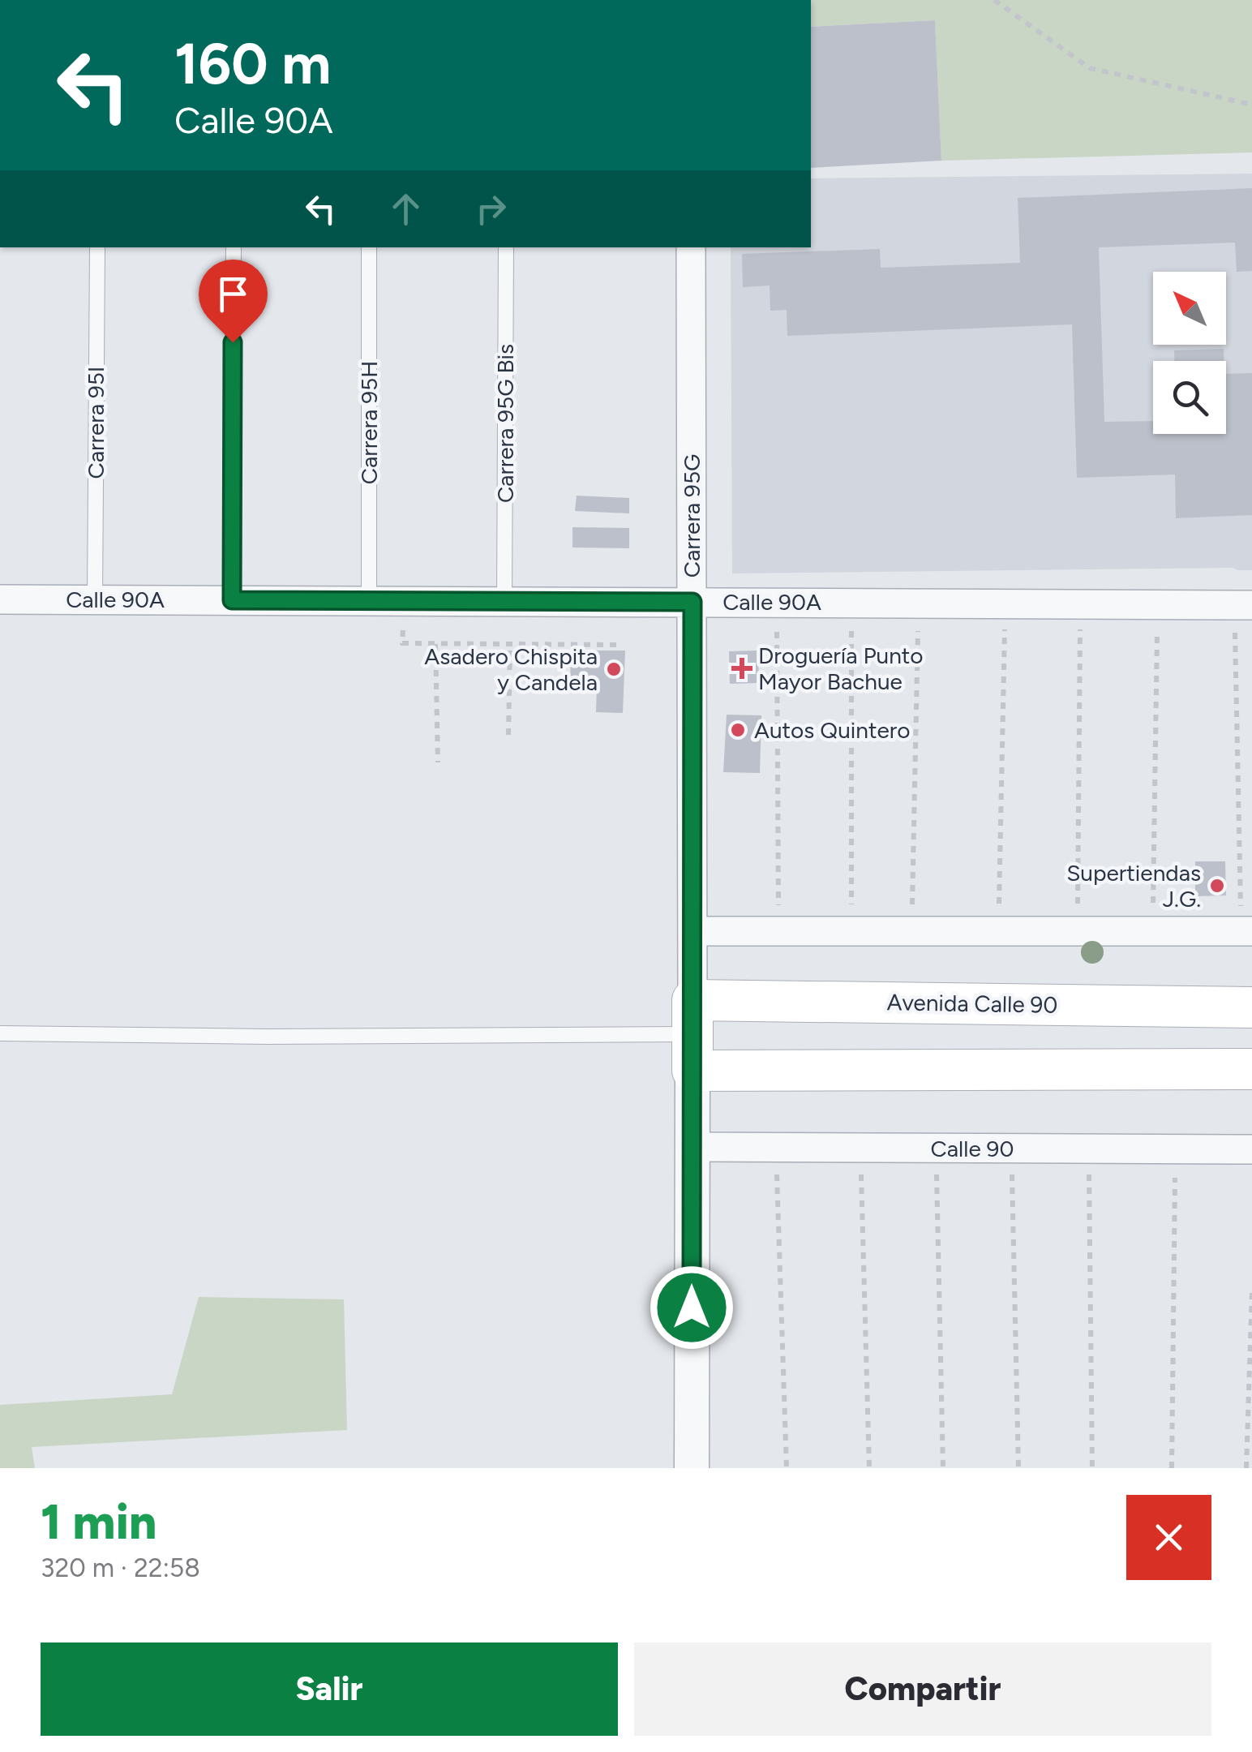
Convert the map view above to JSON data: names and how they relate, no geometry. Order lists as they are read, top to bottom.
{
  "streets": {
    "main road": ["Avenida Calle 90"],
    "street": ["Carrera 95G", "Calle 90A", "Calle 90"],
    "lane": ["Carrera 95I", "Carrera 95H", "Carrera 95G Bis"]
  },
  "crossings": [
    ["Carrera 95I", "Calle 90A"],
    ["Carrera 95H", "Calle 90A"],
    ["Carrera 95G Bis", "Calle 90A"],
    ["Carrera 95G", "Calle 90A"],
    ["Carrera 95G", "Avenida Calle 90"],
    ["Carrera 95G", "Calle 90"]
  ],
  "places": {
    "health": ["Droguería Punto Mayor Bachue"],
    "other": ["Asadero Chispita y Candela", "Autos Quintero", "Supertiendas J.G."]
  },
  "north": "top left",
  "page": {
    "turn": ["160 m", "Calle 90A"],
    "heading": ["1 min", "320 m · 22:58"],
    "buttons": ["Salir", "Compartir"]
  }
}
